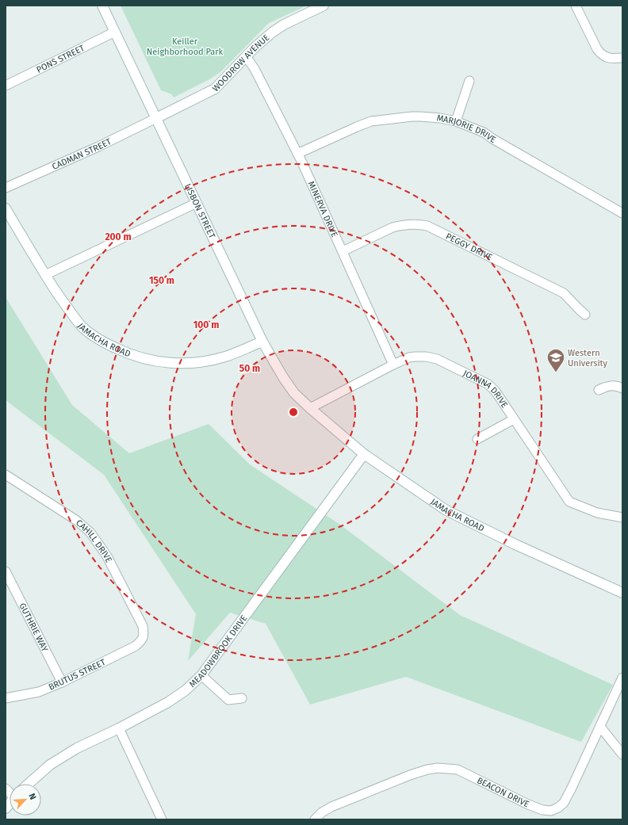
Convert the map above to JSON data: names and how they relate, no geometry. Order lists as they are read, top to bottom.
{
  "streets": {
    "main road": [
      "WOODROW AVENUE",
      "LISBON STREET",
      "JAMACHA ROAD",
      "MEADOWBROOK DRIVE"
    ],
    "street": [
      "PONS STREET",
      "MARJORIE DRIVE",
      "CADMAN STREET",
      "MINERVA DRIVE",
      "PEGGY DRIVE",
      "JOANNA DRIVE",
      "CAHILL DRIVE",
      "GUTHRIE WAY",
      "BRUTUS STREET",
      "BEACON DRIVE"
    ]
  },
  "crossings": [
    ["PONS STREET", "LISBON STREET"],
    ["WOODROW AVENUE", "CADMAN STREET"],
    ["WOODROW AVENUE", "MINERVA DRIVE"],
    ["WOODROW AVENUE", "LISBON STREET"],
    ["MARJORIE DRIVE", "MINERVA DRIVE"],
    ["CADMAN STREET", "LISBON STREET"],
    ["MINERVA DRIVE", "PEGGY DRIVE"],
    ["MINERVA DRIVE", "JOANNA DRIVE"],
    ["LISBON STREET", "JAMACHA ROAD"],
    ["LISBON STREET", "JOANNA DRIVE"],
    ["JAMACHA ROAD", "JOANNA DRIVE"],
    ["JAMACHA ROAD", "MEADOWBROOK DRIVE"],
    ["CAHILL DRIVE", "BRUTUS STREET"],
    ["GUTHRIE WAY", "BRUTUS STREET"]
  ],
  "parks": ["Keiller Neighborhood Park"],
  "places": {
    "school or university": ["Western University"]
  },
  "north": "top right",
  "rings": [
    "200 m",
    "150 m",
    "100 m",
    "50 m"
  ]
}
